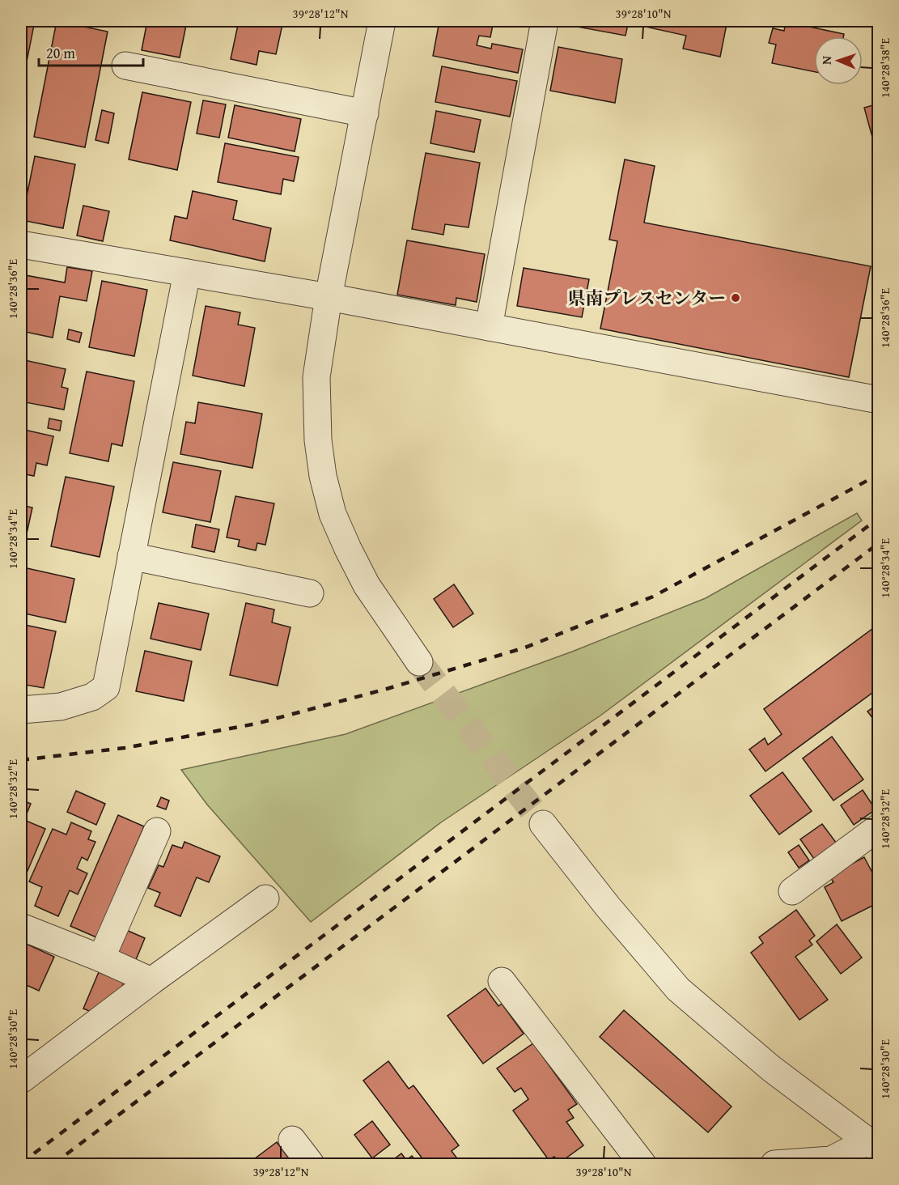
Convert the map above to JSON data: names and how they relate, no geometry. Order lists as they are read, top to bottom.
{
  "places": ["県南プレスセンター"],
  "scale_bar": "20 m",
  "north": "left",
  "coordinates": [
    "39°28'12\"N",
    "39°28'10\"N",
    "140°28'38\"E",
    "140°28'36\"E",
    "140°28'34\"E",
    "140°28'32\"E",
    "140°28'30\"E"
  ]
}
